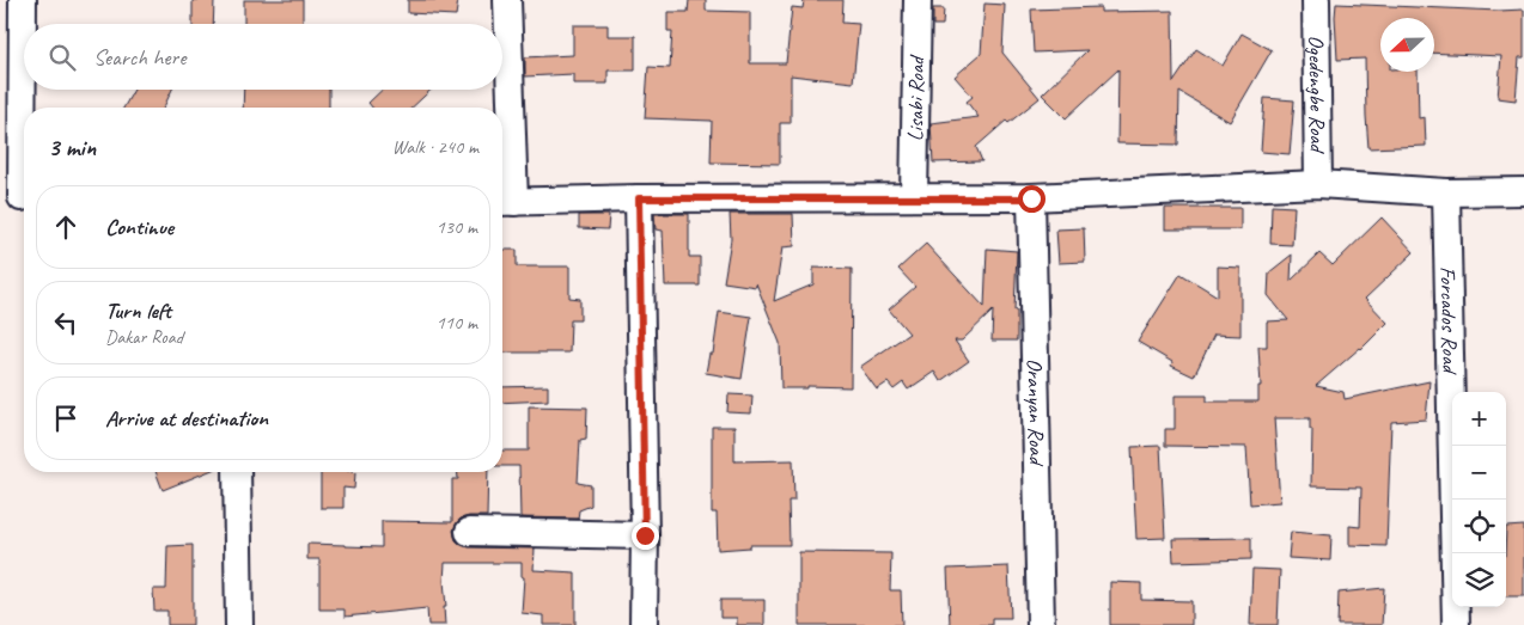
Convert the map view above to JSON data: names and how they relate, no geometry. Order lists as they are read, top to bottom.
{
  "streets": {
    "street": [
      "Ogedengbe Road",
      "Lisabi Road",
      "Forcados Road",
      "Oranyan Road"
    ]
  },
  "north": "left",
  "page": {
    "search": "Search here",
    "heading": ["3 min", "Walk · 240 m"],
    "list": [
      ["Continue", "130 m"],
      ["Turn left", "Dakar Road", "110 m"],
      "Arrive at destination"
    ],
    "map_buttons": ["+", "−"]
  }
}
